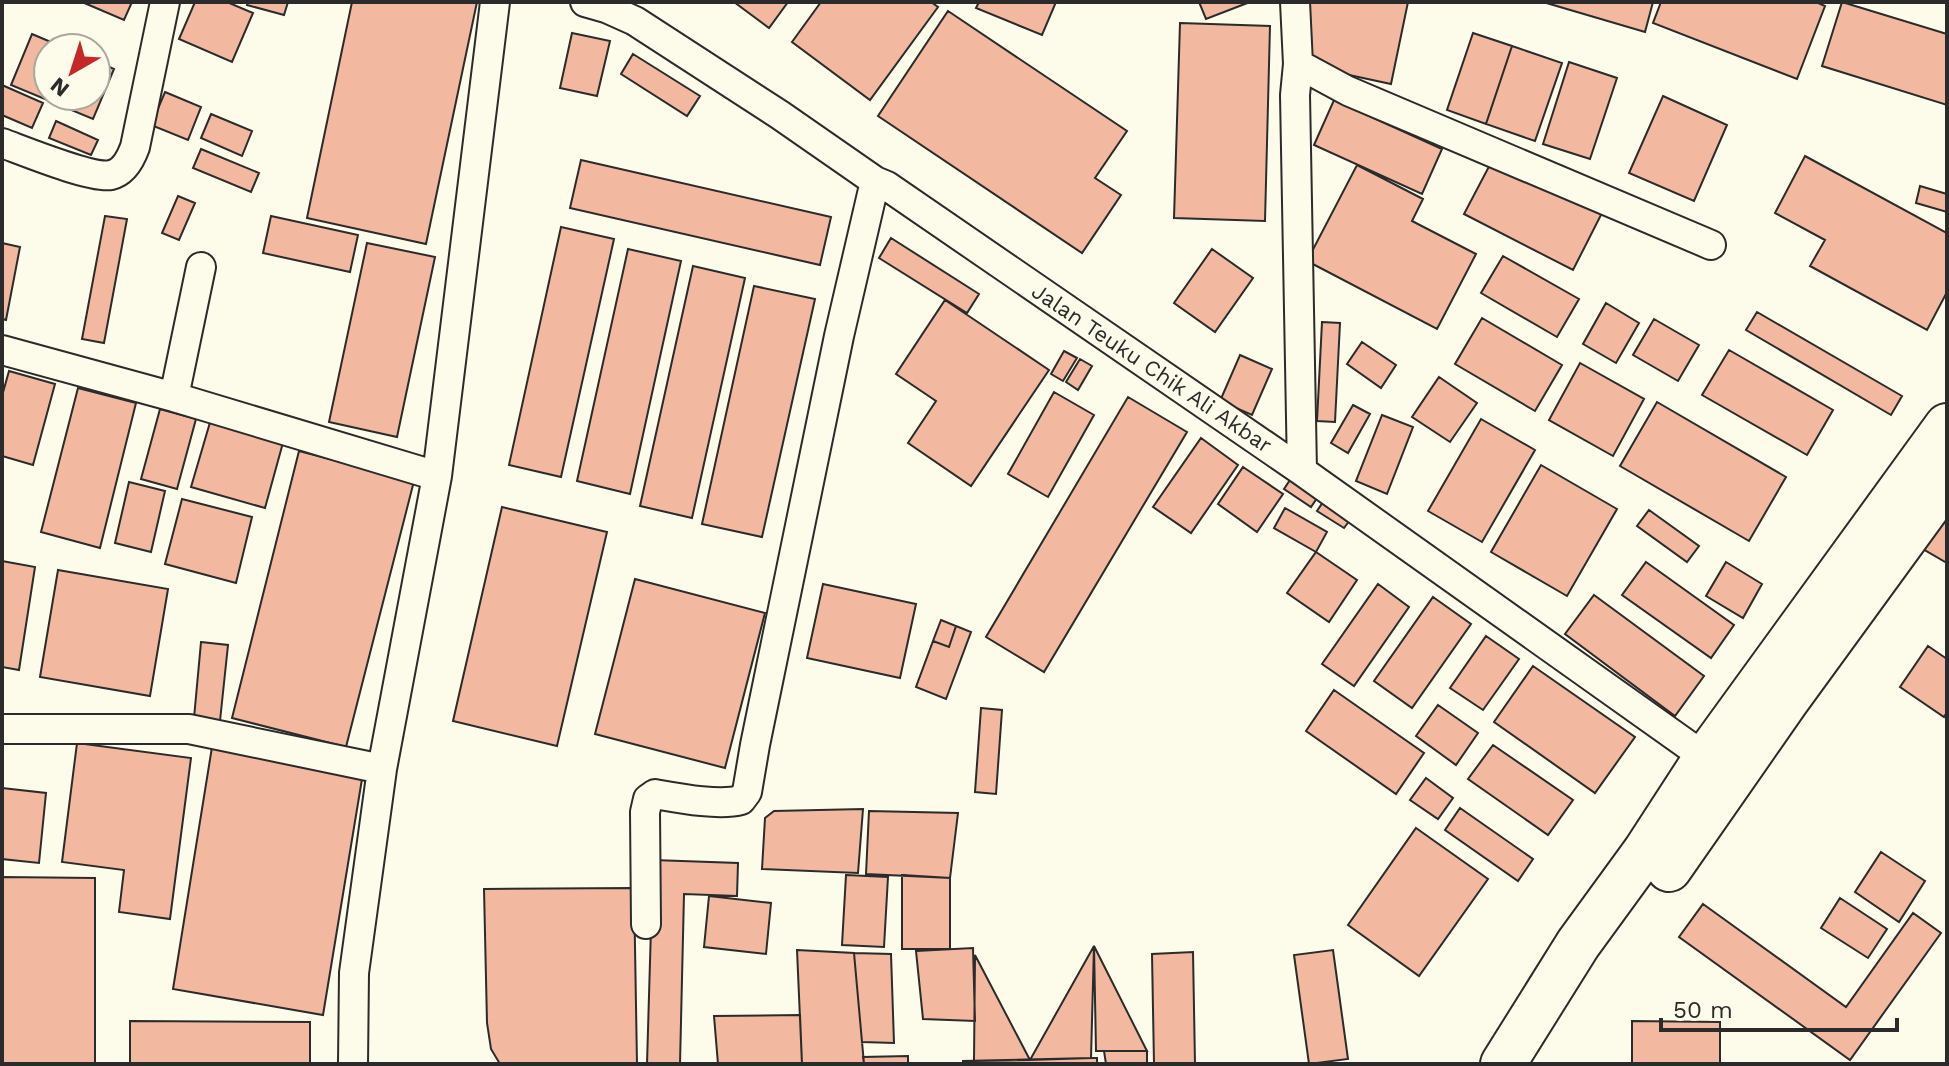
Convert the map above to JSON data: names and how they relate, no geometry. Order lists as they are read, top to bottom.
{
  "streets": {
    "street": ["Jalan Teuku Chik Ali Akbar"]
  },
  "scale_bar": "50 m",
  "north": "bottom left"
}
